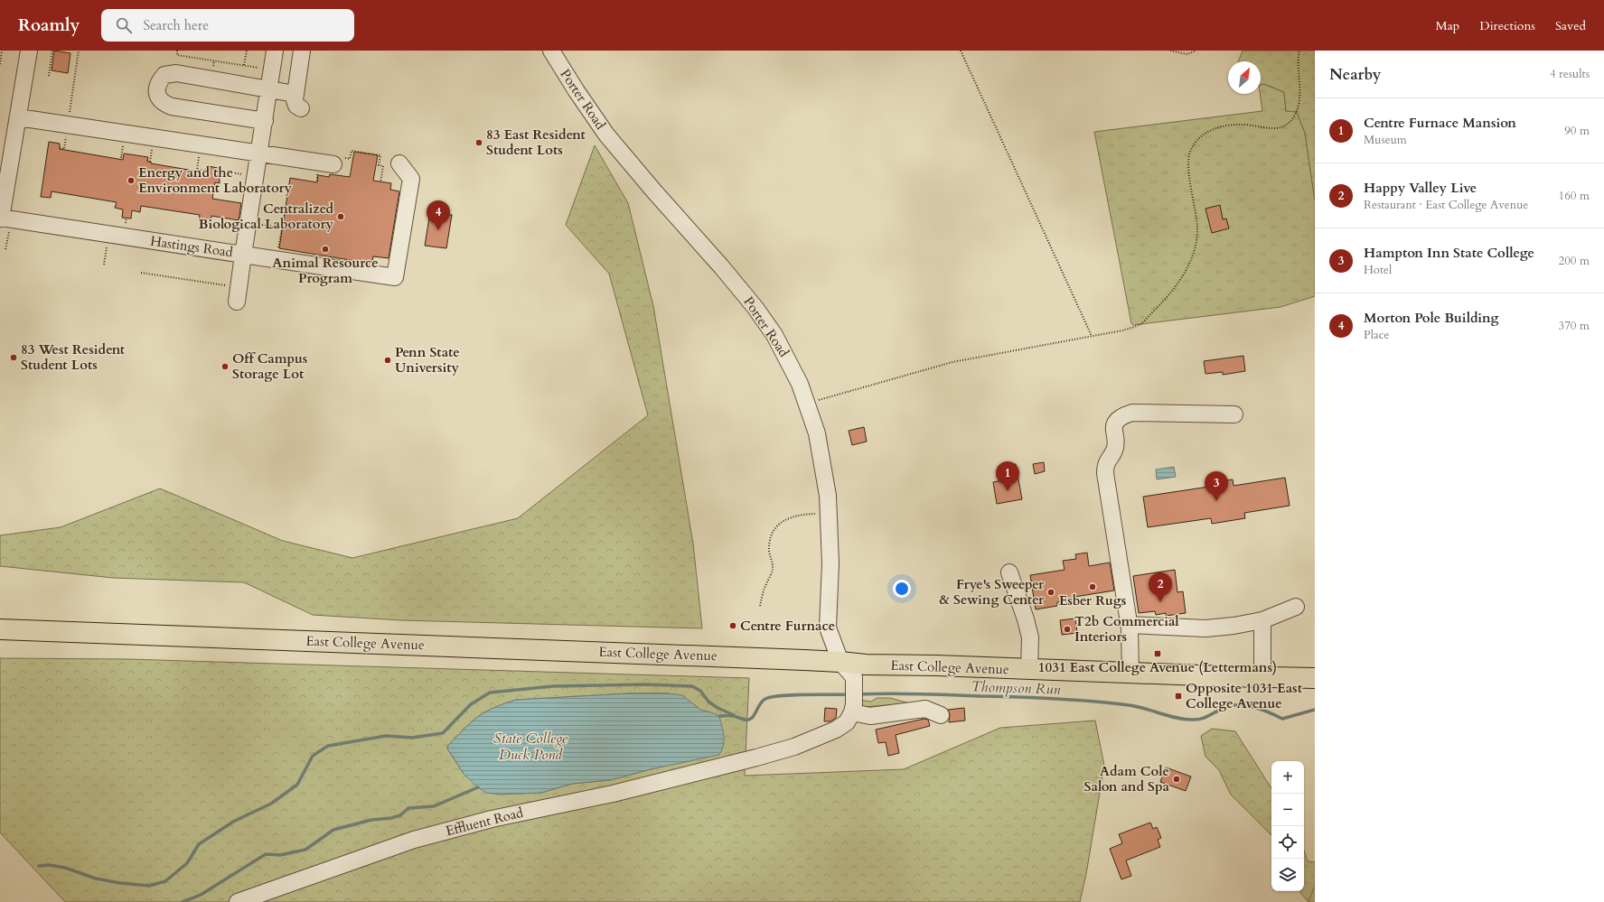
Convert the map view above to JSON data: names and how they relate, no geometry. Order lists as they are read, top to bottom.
{
  "streets": {
    "main road": ["East College Avenue"],
    "street": ["Porter Road", "Hastings Road", "Effluent Road"]
  },
  "crossings": [
    ["Porter Road", "East College Avenue"],
    ["Porter Road", "Effluent Road"]
  ],
  "water": ["Thompson Run", "State College Duck Pond"],
  "places": {
    "other": [
      "83 East Resident Student Lots",
      "Energy and the Environment Laboratory",
      "Centralized Biological Laboratory",
      "Animal Resource Program",
      "83 West Resident Student Lots",
      "Penn State University",
      "Off Campus Storage Lot",
      "Esber Rugs",
      "Frye's Sweeper & Sewing Center",
      "Centre Furnace",
      "T2b Commercial Interiors",
      "Adam Cole Salon and Spa"
    ],
    "transit": ["1031 East College Avenue (Lettermans)", "Opposite 1031 East College Avenue"]
  },
  "north": "top right",
  "page": {
    "header": "Roamly",
    "search": "Search here",
    "nav": ["Map", "Directions", "Saved"],
    "heading": ["Nearby", "4 results"],
    "list": [
      {
        "mark": "1",
        "name": "Centre Furnace Mansion",
        "note": "Museum",
        "value": "90 m"
      },
      {
        "mark": "2",
        "name": "Happy Valley Live",
        "note": "Restaurant · East College Avenue",
        "value": "160 m"
      },
      {
        "mark": "3",
        "name": "Hampton Inn State College",
        "note": "Hotel",
        "value": "200 m"
      },
      {
        "mark": "4",
        "name": "Morton Pole Building",
        "note": "Place",
        "value": "370 m"
      }
    ],
    "pins": [
      "4",
      "1",
      "3",
      "2"
    ],
    "map_buttons": ["+", "−"]
  }
}
